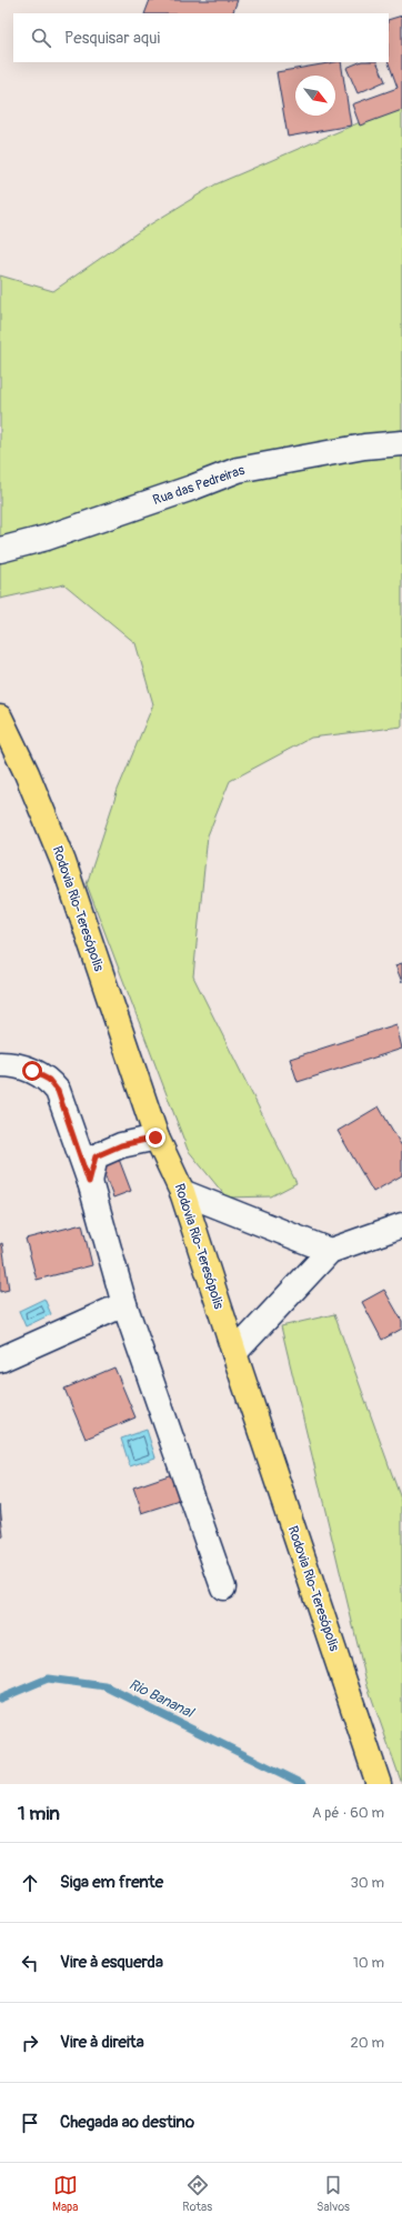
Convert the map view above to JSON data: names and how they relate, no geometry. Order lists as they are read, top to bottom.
{
  "streets": {
    "highway": ["Rodovia Rio-Teresópolis"],
    "street": ["Rua das Pedreiras"]
  },
  "water": ["Rio Bananal"],
  "north": "bottom right",
  "page": {
    "search": "Pesquisar aqui",
    "heading": ["1 min", "A pé · 60 m"],
    "list": [
      ["Siga em frente", "30 m"],
      ["Vire à esquerda", "10 m"],
      ["Vire à direita", "20 m"],
      "Chegada ao destino"
    ],
    "nav": ["Mapa", "Rotas", "Salvos"]
  }
}
